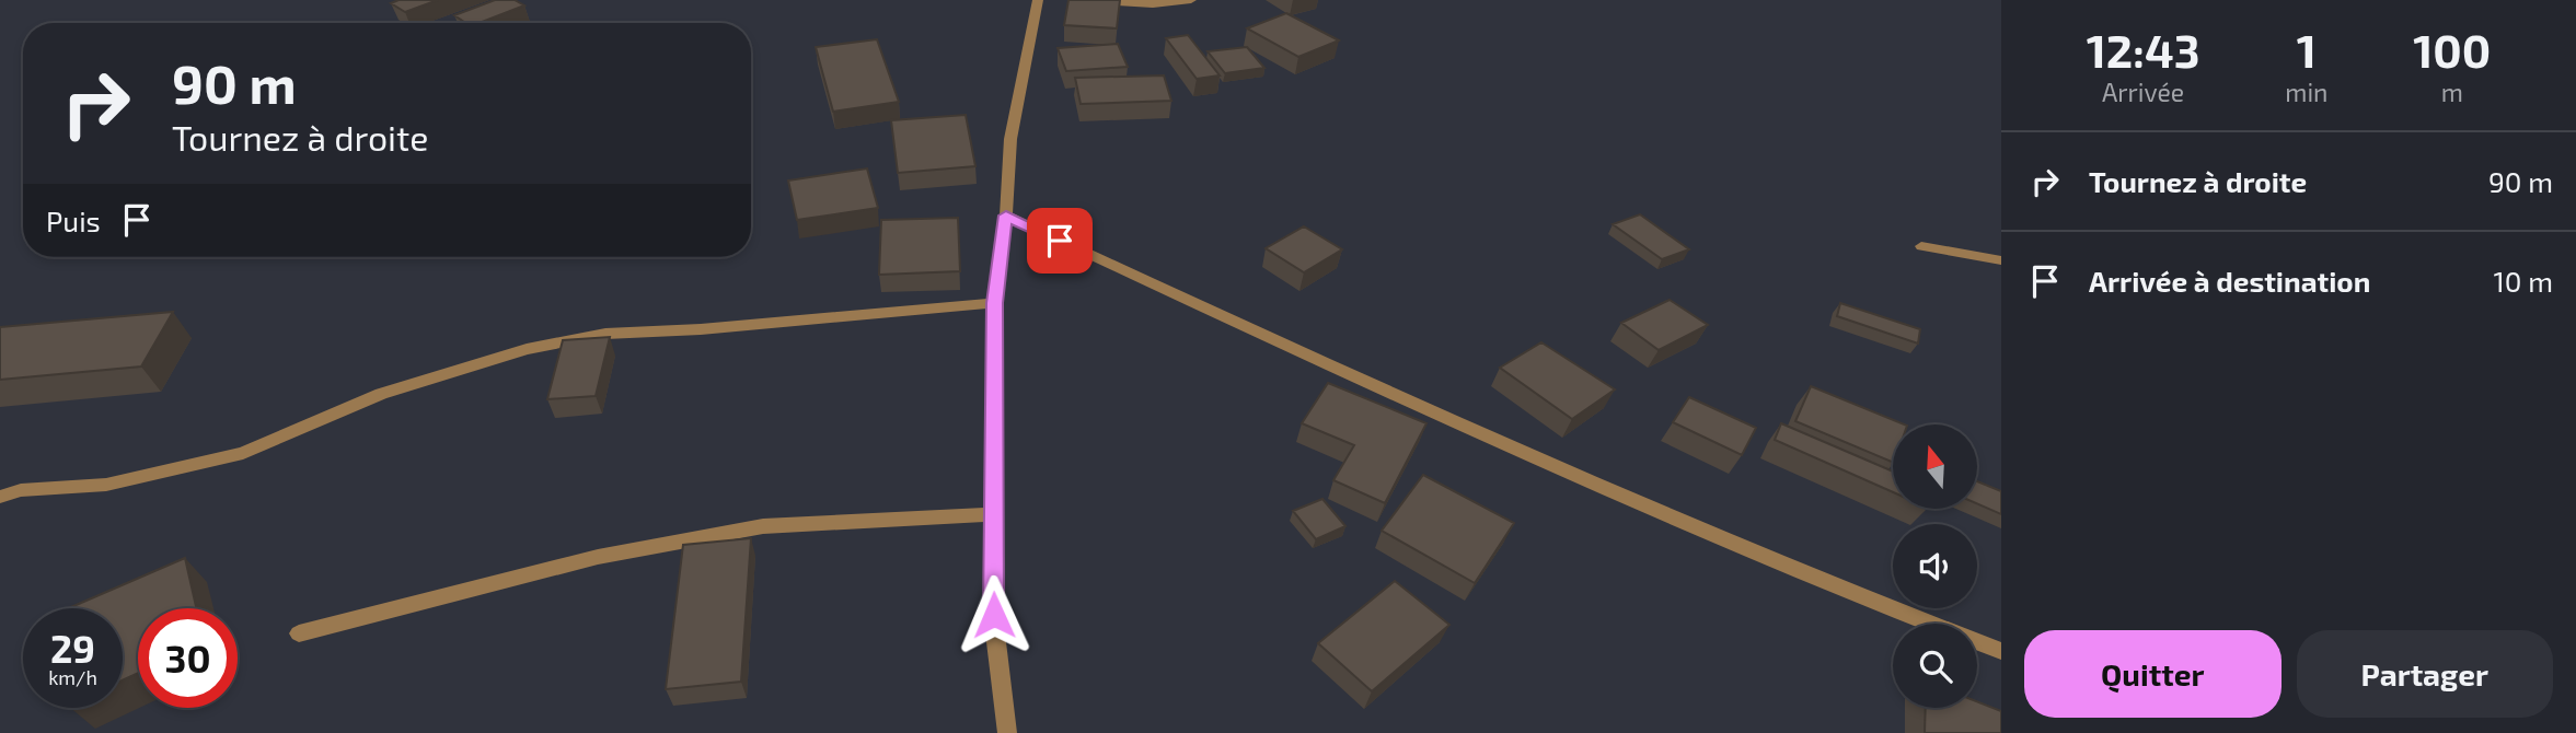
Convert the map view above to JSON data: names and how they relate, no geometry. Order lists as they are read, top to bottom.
{
  "north": "top",
  "page": {
    "eta": [
      "12:43",
      "Arrivée",
      "1",
      "min",
      "100",
      "m"
    ],
    "turn": ["90 m", "Tournez à droite"],
    "list": [
      {
        "name": "Tournez à droite",
        "value": "90 m"
      },
      {
        "name": "Arrivée à destination",
        "value": "10 m"
      }
    ],
    "then": "Puis",
    "speed": "29 km/h",
    "limit": "30",
    "buttons": ["Quitter", "Partager"]
  }
}
